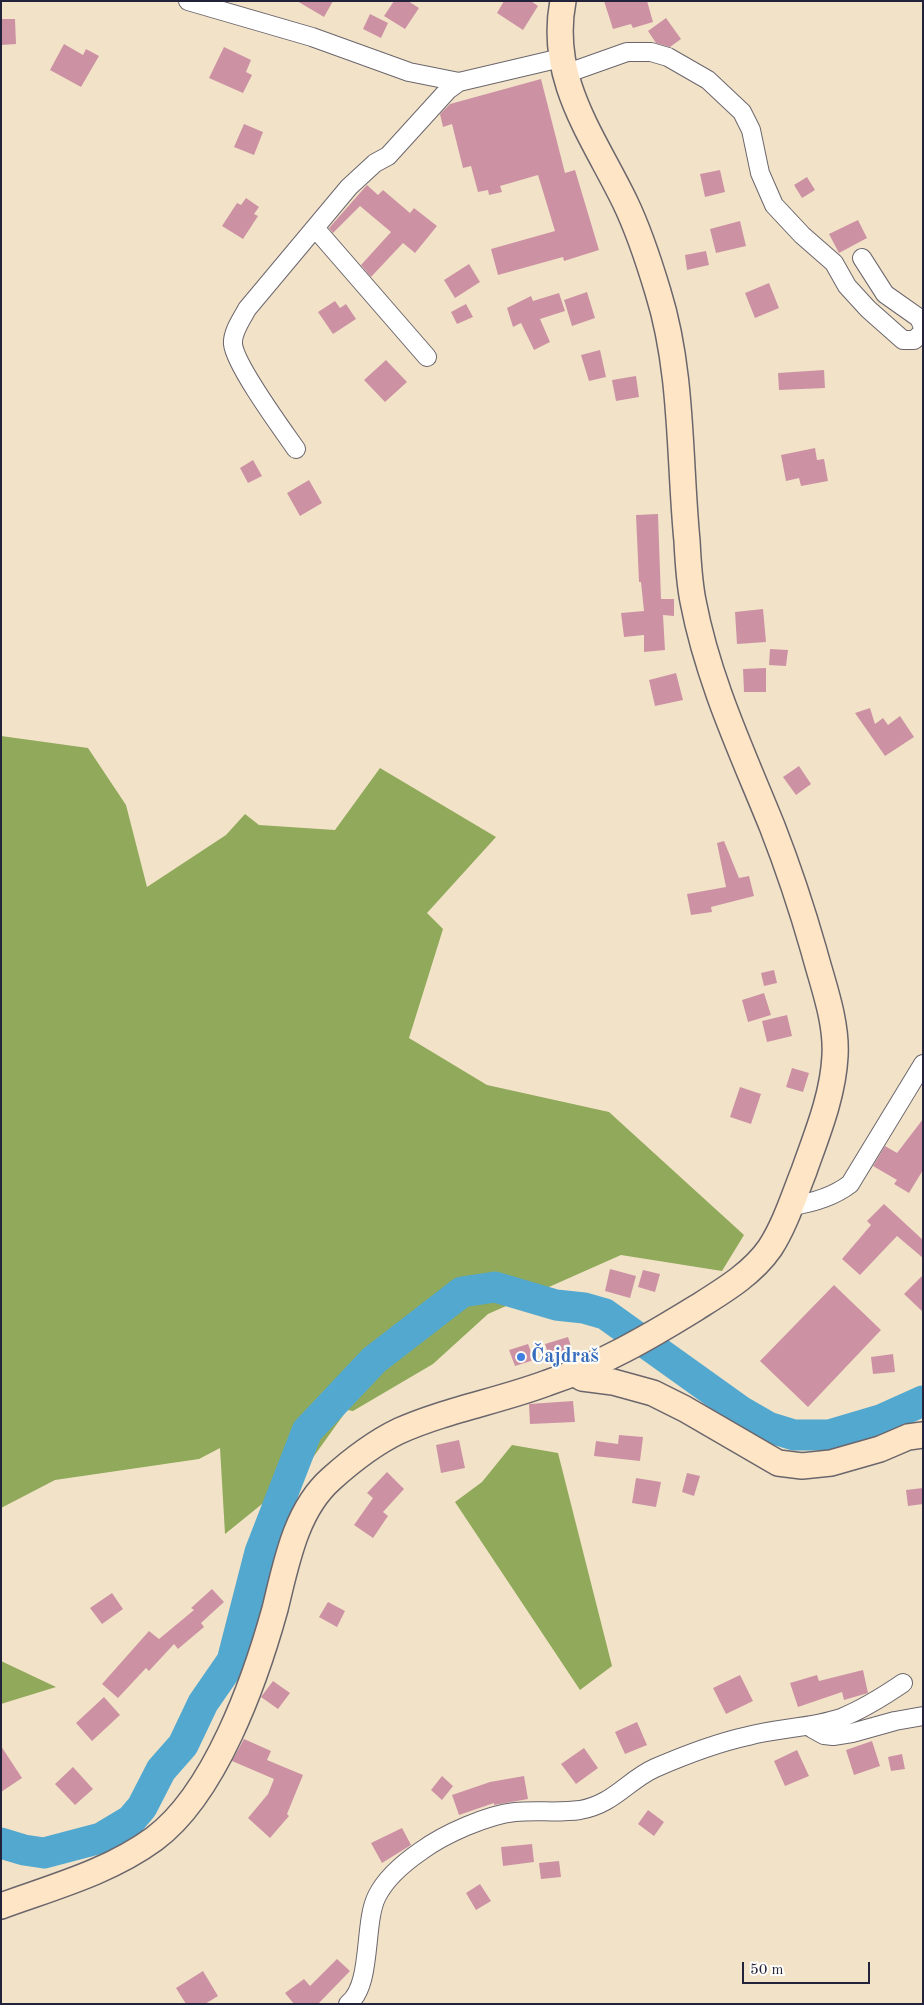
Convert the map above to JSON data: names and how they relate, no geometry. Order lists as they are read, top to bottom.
{
  "places": ["Čajdraš"],
  "scale_bar": "50 m"
}
